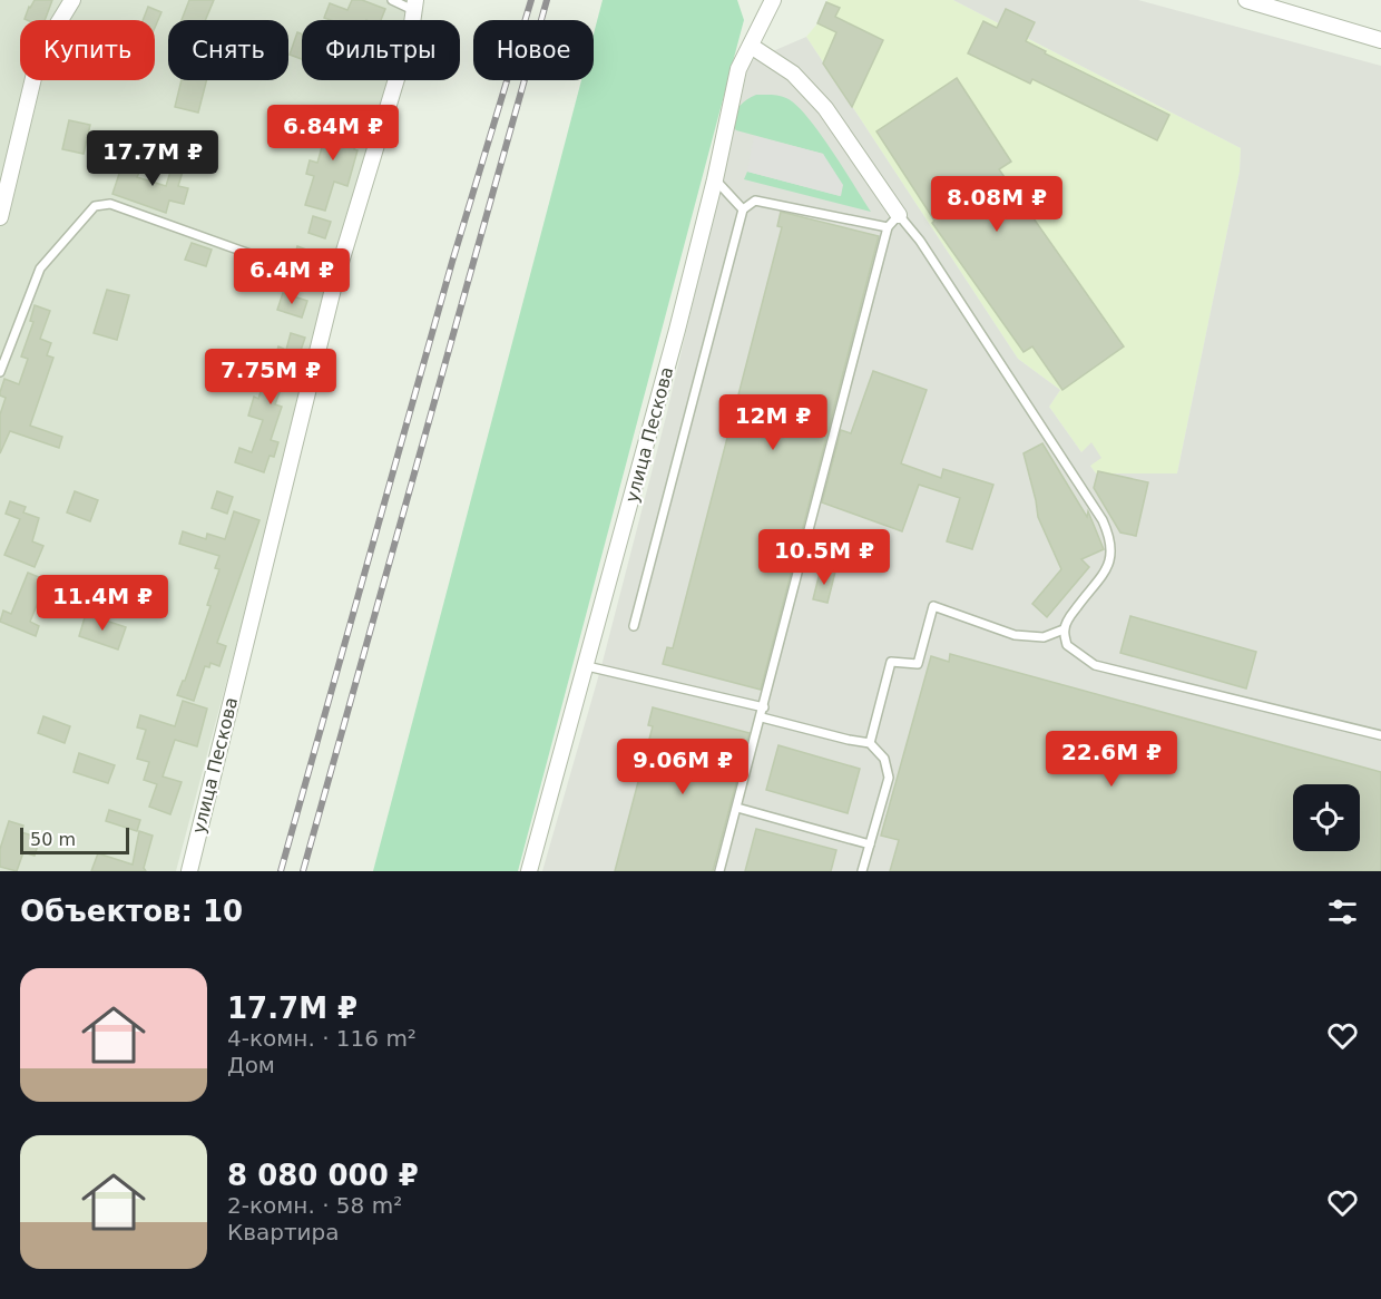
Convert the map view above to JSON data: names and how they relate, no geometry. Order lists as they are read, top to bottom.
{
  "streets": {
    "street": ["улица Пескова"]
  },
  "scale_bar": "50 m",
  "page": {
    "chip": [
      "Купить",
      "Снять",
      "Фильтры",
      "Новое"
    ],
    "price": [
      "6.84M ₽",
      "17.7M ₽",
      "8.08M ₽",
      "6.4M ₽",
      "7.75M ₽",
      "12M ₽",
      "10.5M ₽",
      "11.4M ₽",
      "22.6M ₽",
      "9.06M ₽"
    ],
    "scale": "50 m",
    "heading": "Объектов: 10",
    "list": [
      {
        "name": "17.7M ₽",
        "note": "4-комн. · 116 m² · Дом"
      },
      {
        "name": "8 080 000 ₽",
        "note": "2-комн. · 58 m² · Квартира"
      }
    ]
  }
}
